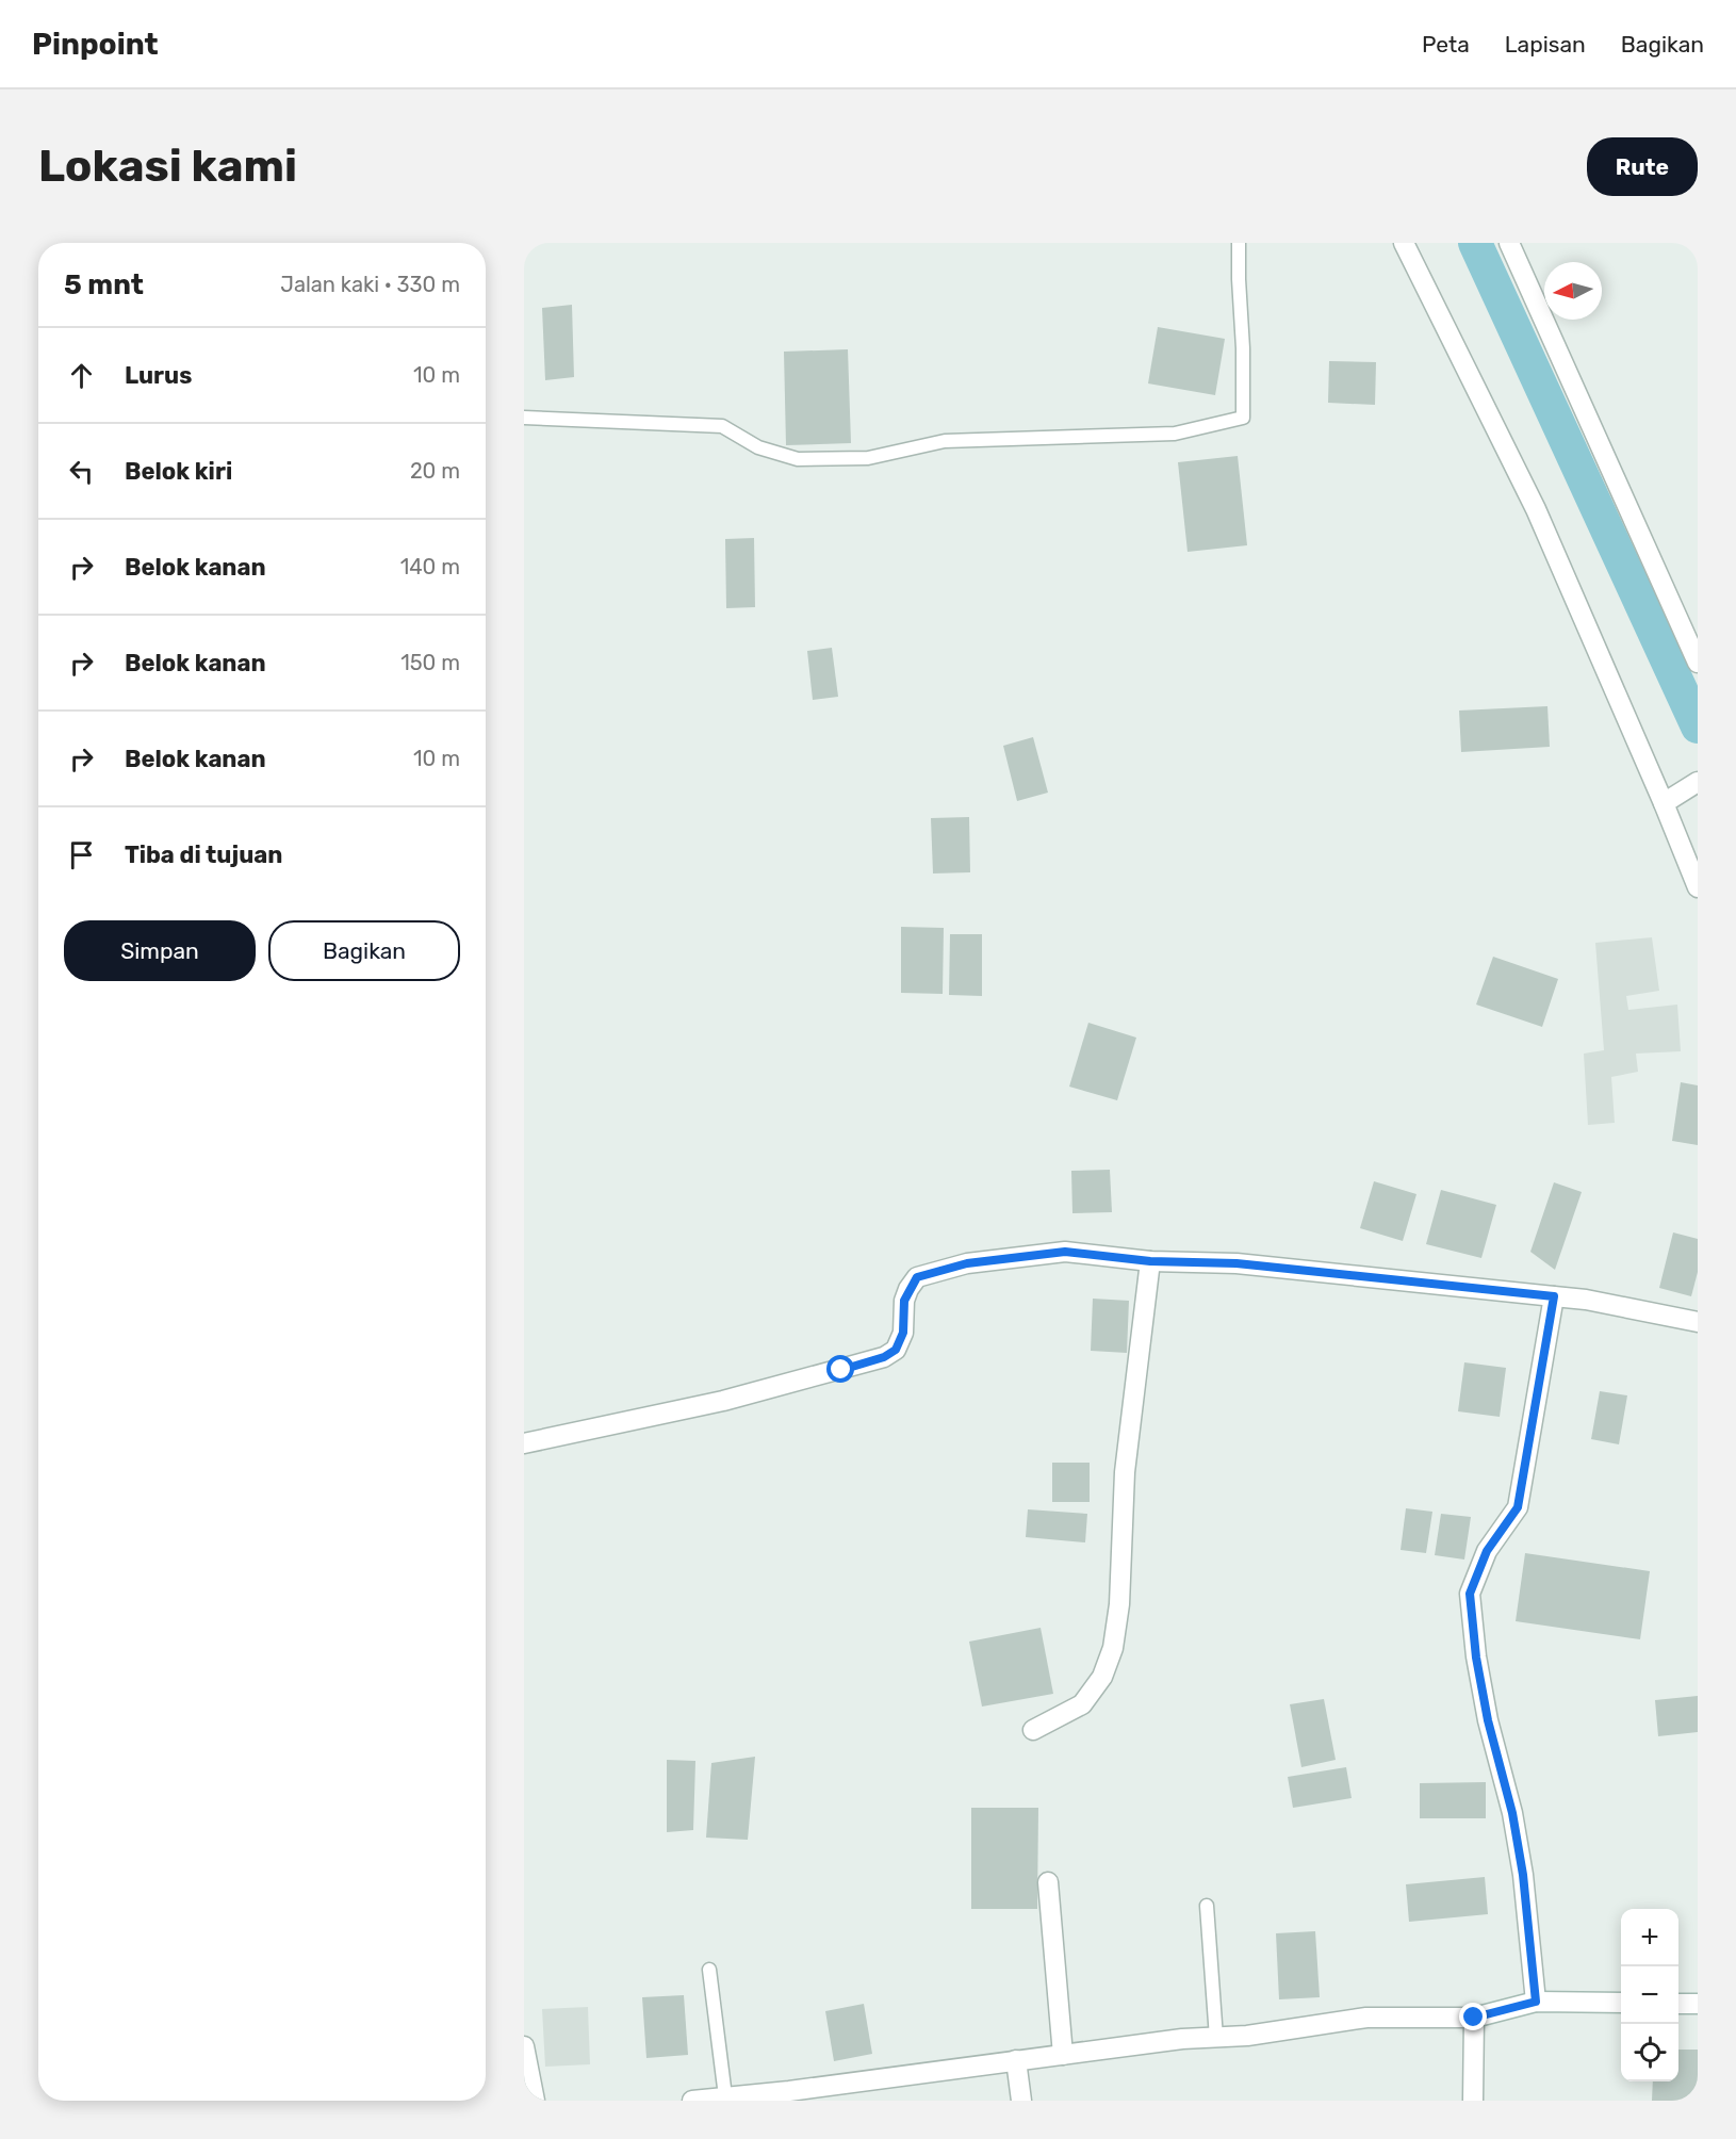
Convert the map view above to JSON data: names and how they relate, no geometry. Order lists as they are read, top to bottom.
{
  "north": "left",
  "page": {
    "header": "Pinpoint",
    "nav": ["Peta", "Lapisan", "Bagikan"],
    "buttons": [
      "Rute",
      ["Simpan", "Bagikan"]
    ],
    "title": "Lokasi kami",
    "heading": ["5 mnt", "Jalan kaki · 330 m"],
    "list": [
      ["Lurus", "10 m"],
      ["Belok kiri", "20 m"],
      ["Belok kanan", "140 m"],
      ["Belok kanan", "150 m"],
      ["Belok kanan", "10 m"],
      "Tiba di tujuan"
    ],
    "map_buttons": ["+", "−"]
  }
}
